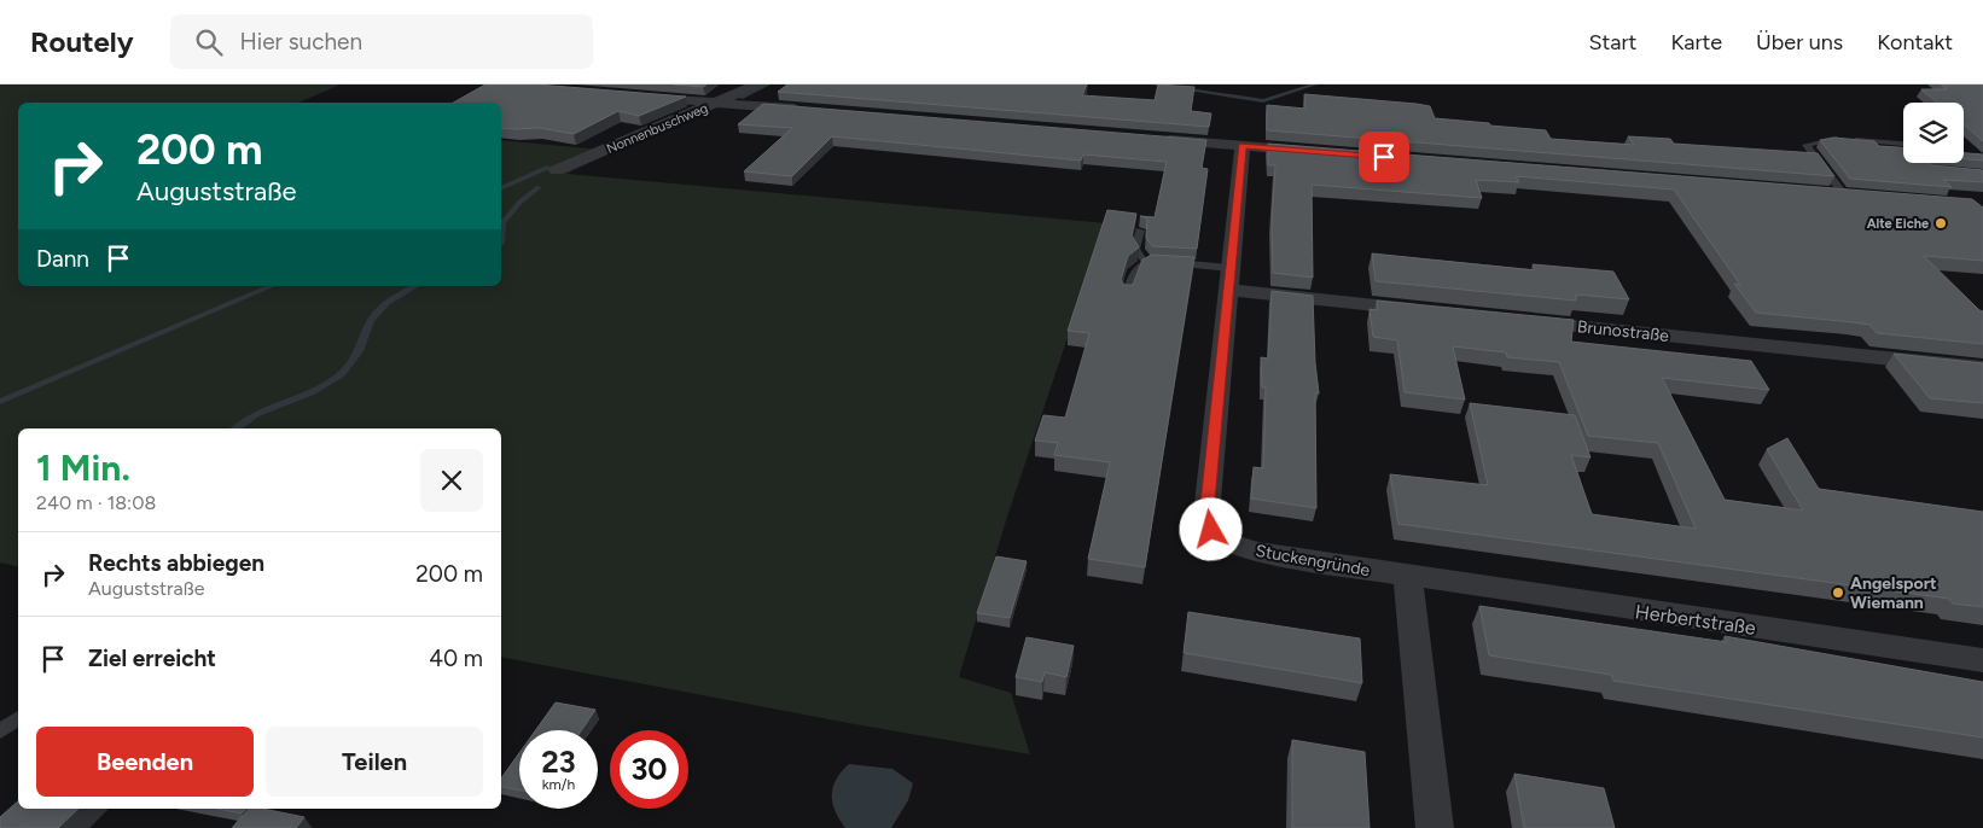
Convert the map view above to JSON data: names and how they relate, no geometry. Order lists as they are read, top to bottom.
{
  "streets": {
    "street": [
      "Nonnenbuschweg",
      "Brunostraße",
      "Stuckengründe",
      "Herbertstraße"
    ]
  },
  "crossings": [
    ["Stuckengründe", "Herbertstraße"]
  ],
  "places": ["Alte Eiche", "Angelsport Wiemann"],
  "page": {
    "header": "Routely",
    "search": "Hier suchen",
    "nav": [
      "Start",
      "Karte",
      "Über uns",
      "Kontakt"
    ],
    "turn": ["200 m", "Auguststraße"],
    "then": "Dann",
    "heading": ["1 Min.", "240 m · 18:08"],
    "list": [
      {
        "name": "Rechts abbiegen",
        "note": "Auguststraße",
        "value": "200 m"
      },
      {
        "name": "Ziel erreicht",
        "value": "40 m"
      }
    ],
    "buttons": ["Beenden", "Teilen"],
    "speed": "23 km/h",
    "limit": "30"
  }
}
